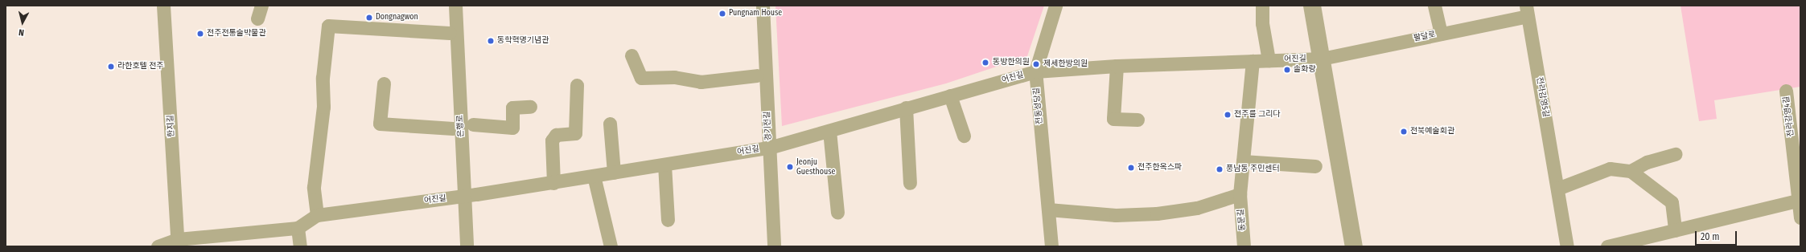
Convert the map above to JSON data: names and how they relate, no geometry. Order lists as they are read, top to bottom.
{
  "streets": {
    "street": [
      "팔달로",
      "어진길",
      "전라감영5길",
      "전동성당길",
      "전라감영4길",
      "한지길",
      "은행로",
      "경기전길",
      "동문길"
    ]
  },
  "crossings": [
    ["팔달로", "어진길"],
    ["팔달로", "전라감영5길"],
    ["어진길", "전동성당길"],
    ["어진길", "한지길"],
    ["어진길", "은행로"],
    ["어진길", "경기전길"]
  ],
  "places": [
    "Pungnam House",
    "Dongnagwon",
    "전주전통술박물관",
    "동학혁명기념관",
    "동방한의원",
    "제세한방의원",
    "라한호텔 전주",
    "솔화랑",
    "전주를 그리다",
    "전북예술회관",
    "Jeonju Guesthouse",
    "전주한옥스파",
    "풍남동 주민센터"
  ],
  "scale_bar": "20 m",
  "north": "bottom"
}
